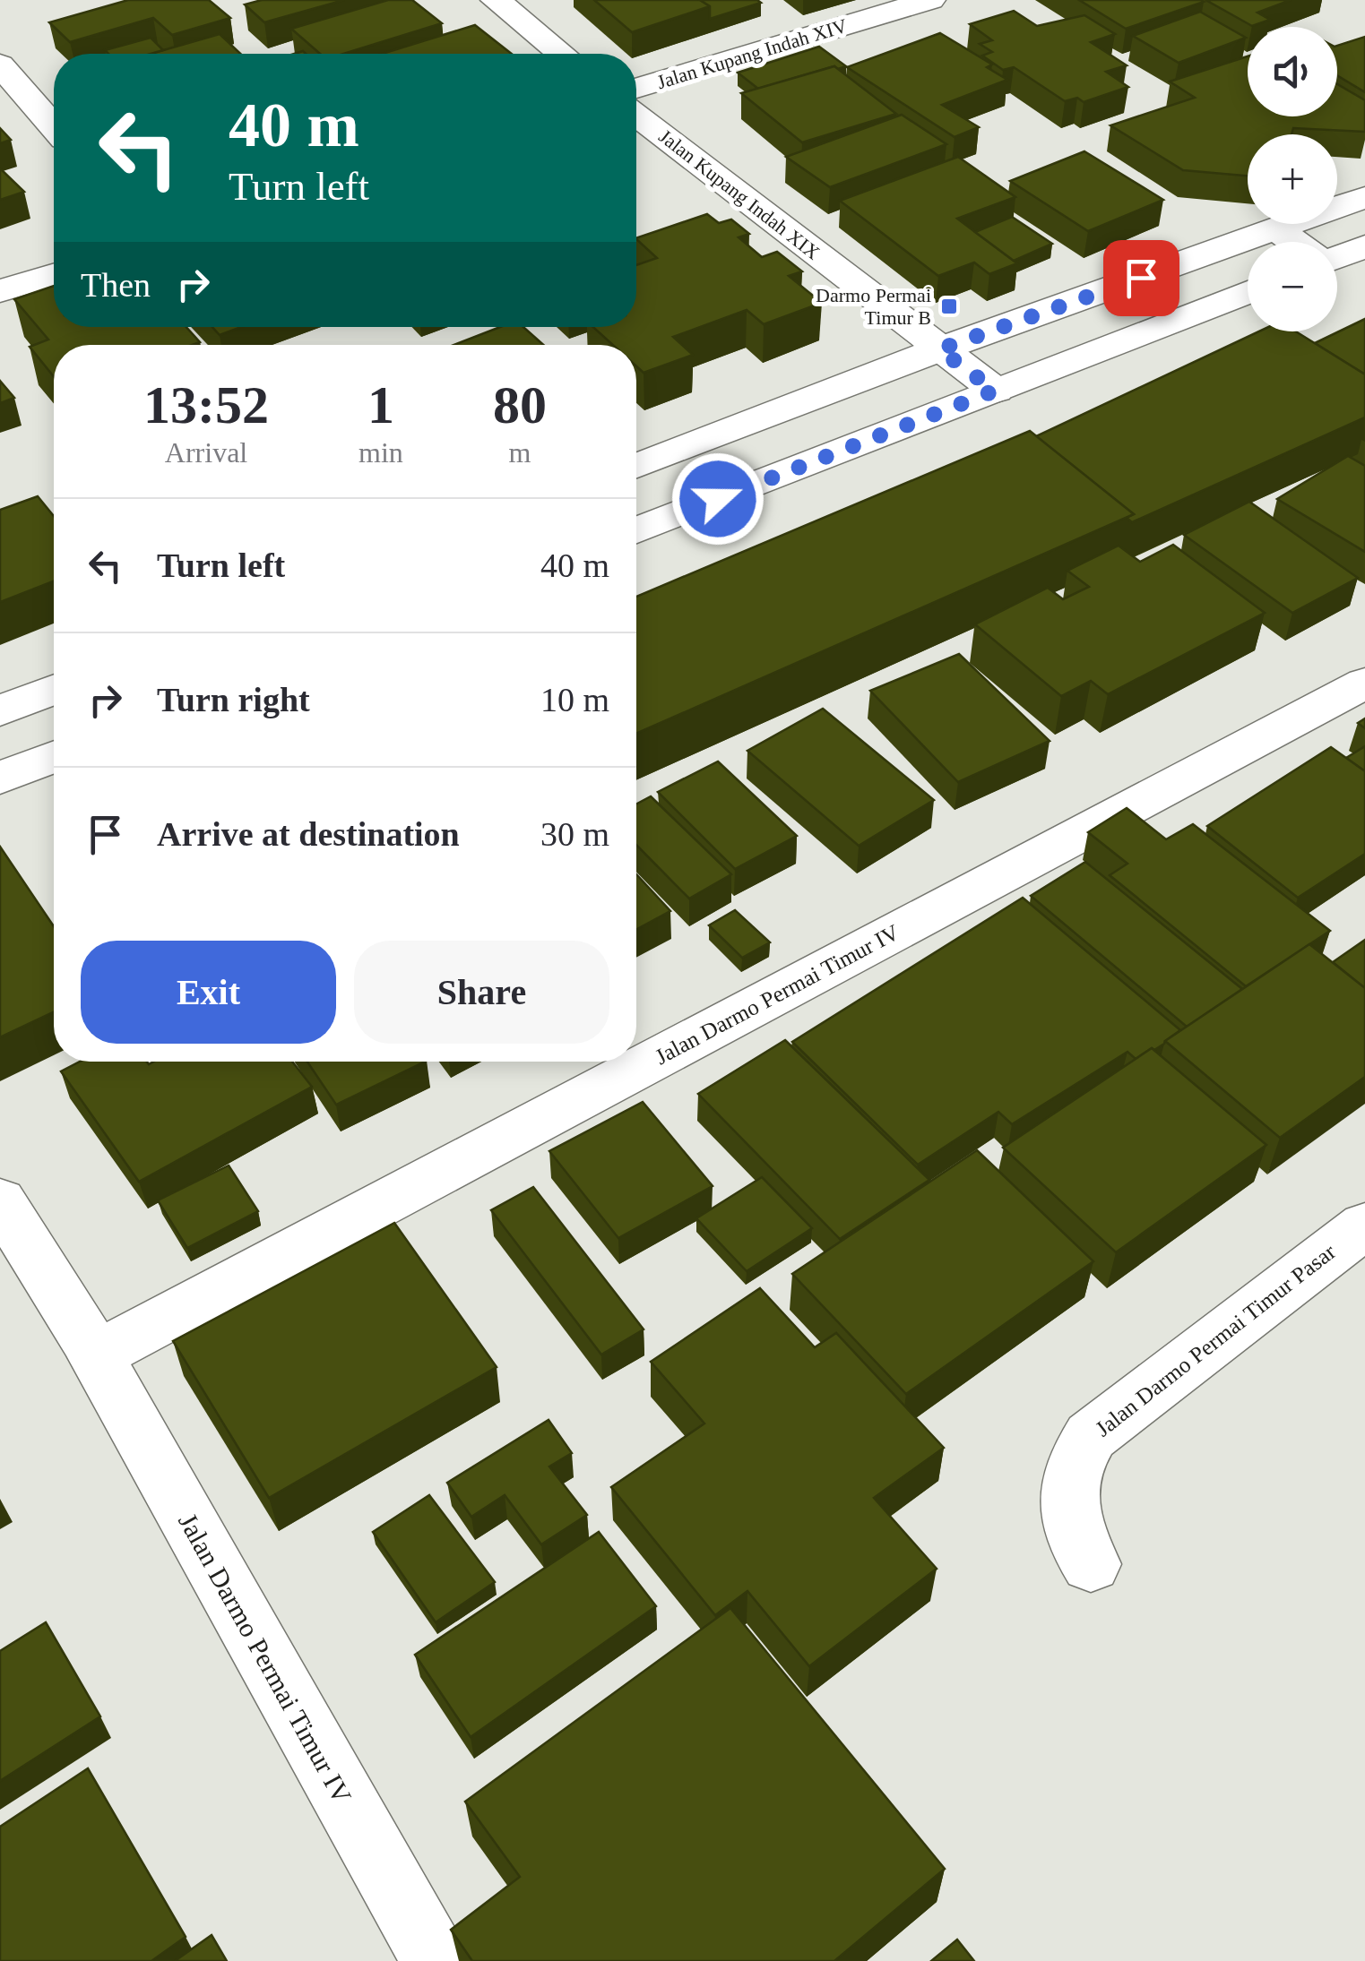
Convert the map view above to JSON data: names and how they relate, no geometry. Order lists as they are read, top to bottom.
{
  "streets": {
    "street": [
      "Jalan Kupang Indah XIV",
      "Jalan Kupang Indah XIX",
      "Jalan Darmo Permai Timur IV",
      "Jalan Darmo Permai Timur Pasar"
    ]
  },
  "places": {
    "transit": ["Darmo Permai Timur B"]
  },
  "page": {
    "map_buttons": ["+", "−"],
    "turn": ["40 m", "Turn left"],
    "then": "Then",
    "eta": [
      "13:52",
      "Arrival",
      "1",
      "min",
      "80",
      "m"
    ],
    "list": [
      {
        "name": "Turn left",
        "value": "40 m"
      },
      {
        "name": "Turn right",
        "value": "10 m"
      },
      {
        "name": "Arrive at destination",
        "value": "30 m"
      }
    ],
    "buttons": ["Exit", "Share"]
  }
}
